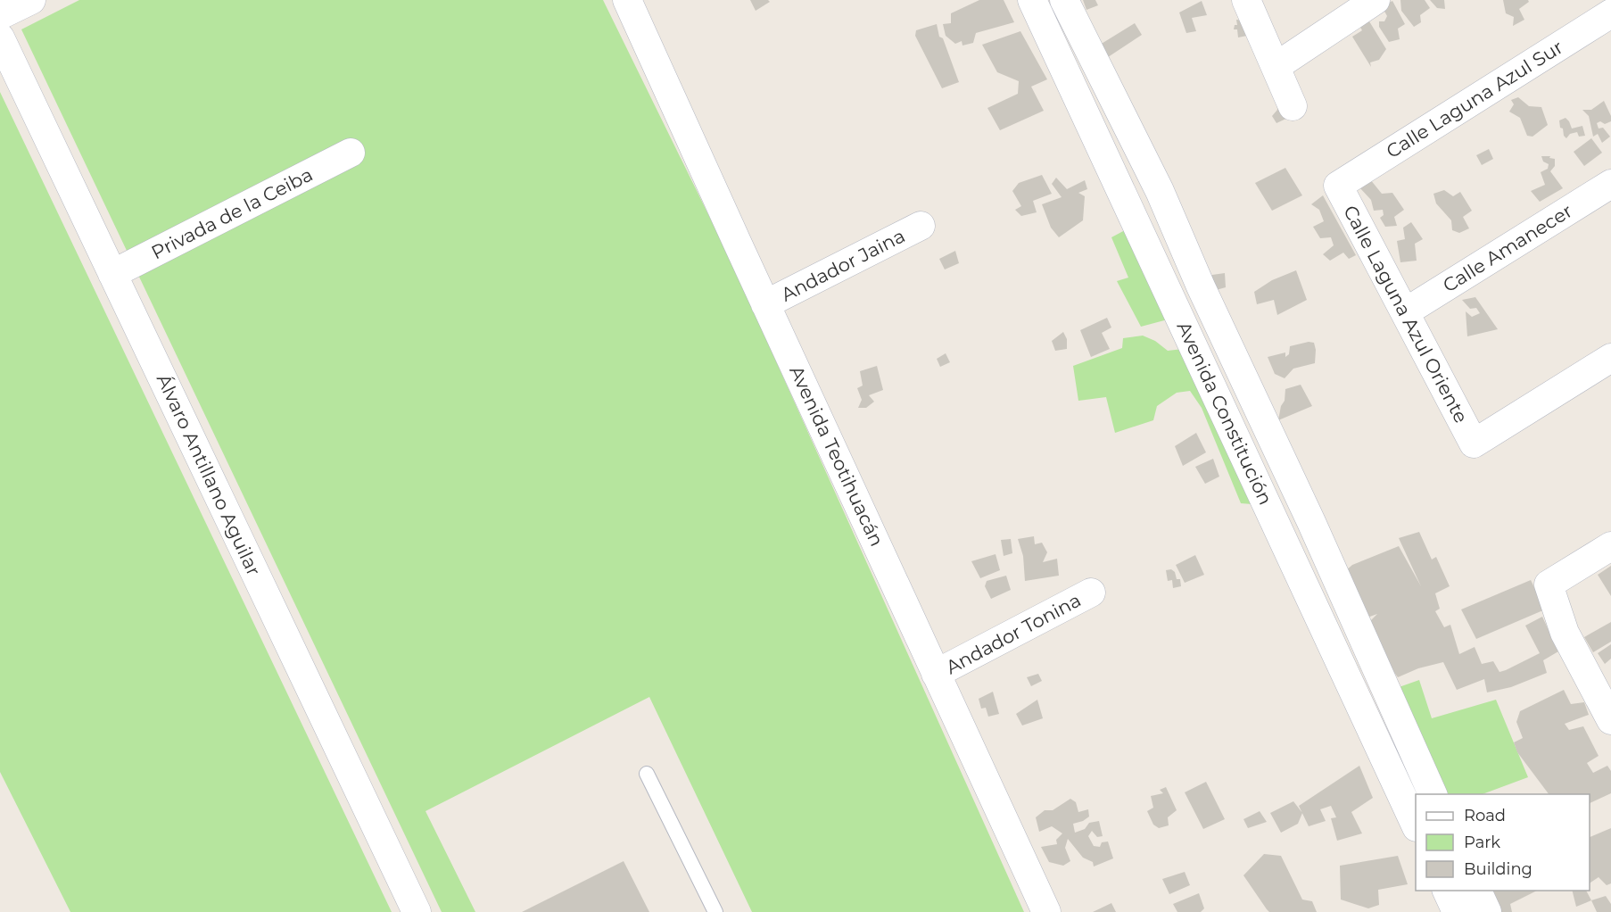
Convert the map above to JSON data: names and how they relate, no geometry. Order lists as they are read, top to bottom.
{
  "streets": {
    "street": [
      "Calle Laguna Azul Sur",
      "Privada de la Ceiba",
      "Calle Amanecer",
      "Andador Jaina",
      "Calle Laguna Azul Oriente",
      "Avenida Constitución",
      "Avenida Teotihuacán",
      "Álvaro Antillano Aguilar",
      "Andador Tonina"
    ]
  },
  "crossings": [
    ["Calle Laguna Azul Sur", "Calle Laguna Azul Oriente"],
    ["Privada de la Ceiba", "Álvaro Antillano Aguilar"],
    ["Calle Amanecer", "Calle Laguna Azul Oriente"],
    ["Andador Jaina", "Avenida Teotihuacán"],
    ["Avenida Teotihuacán", "Andador Tonina"]
  ],
  "legend": ["Road", "Park", "Building"]
}
